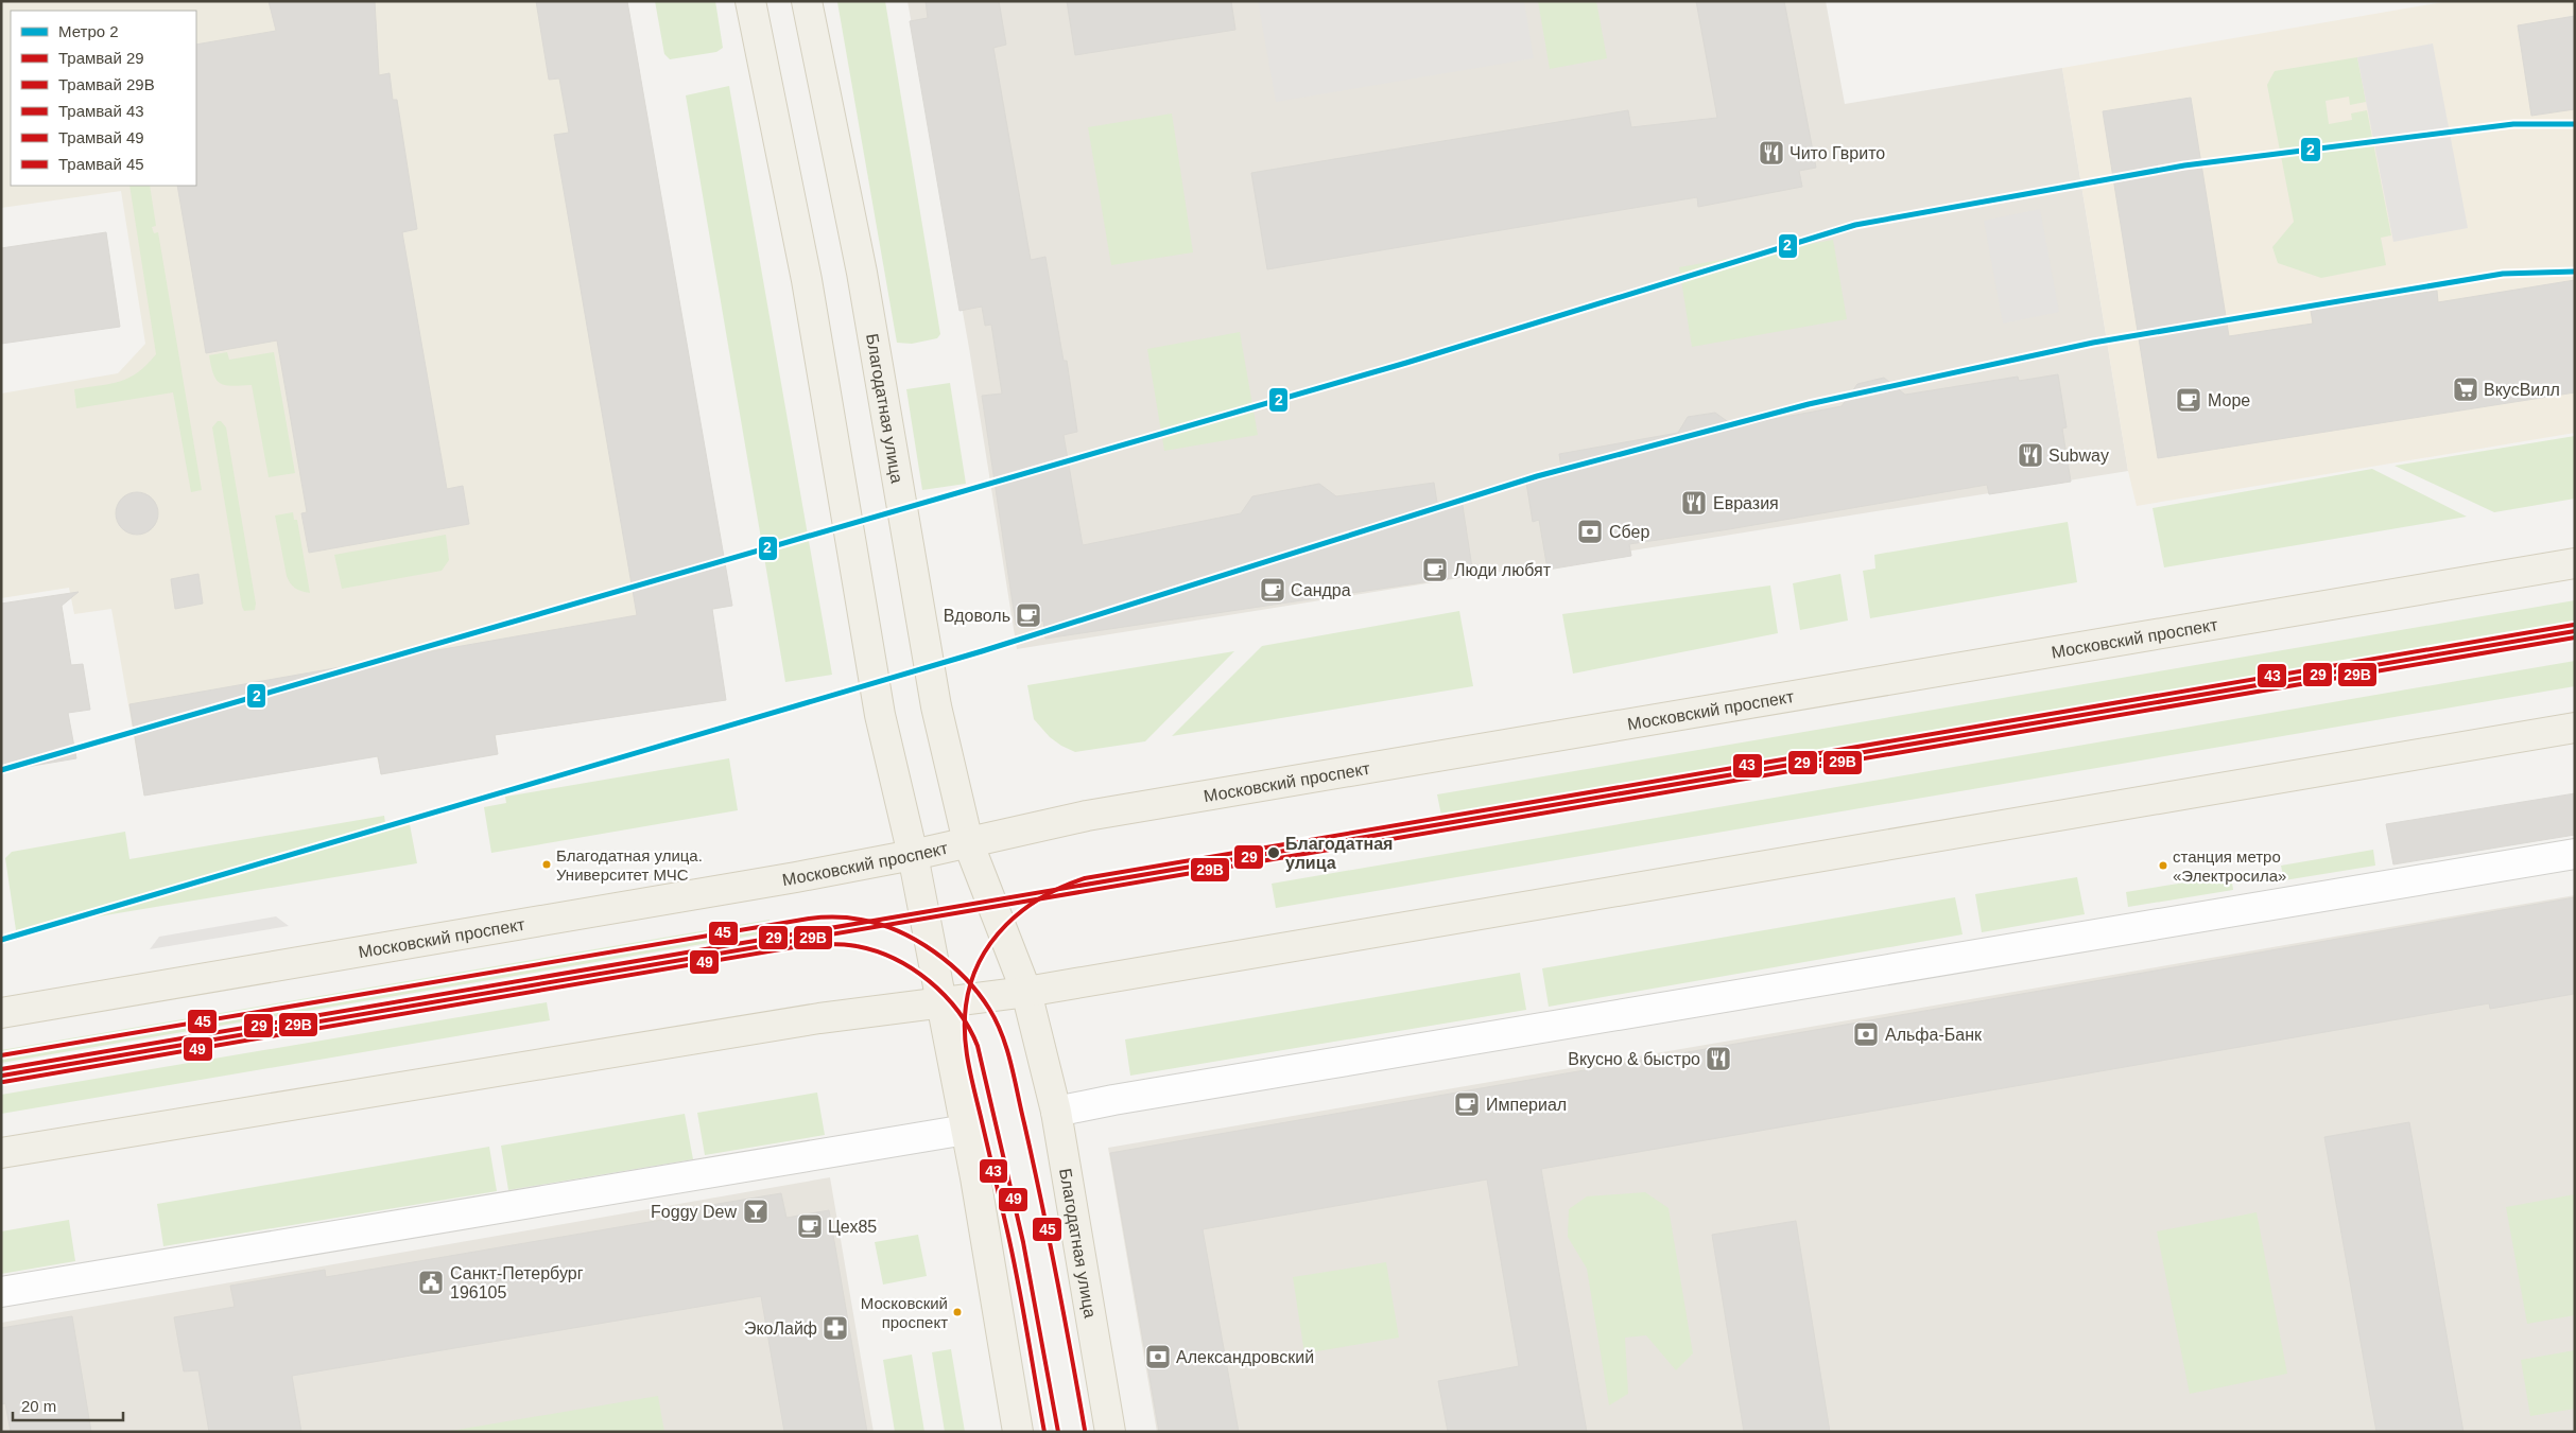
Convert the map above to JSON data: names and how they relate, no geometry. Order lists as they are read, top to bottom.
{
  "streets": {
    "main road": ["Благодатная улица", "Московский проспект"]
  },
  "crossings": [
    ["Благодатная улица", "Московский проспект"]
  ],
  "places": {
    "restaurant": [
      "Чито Гврито",
      "Subway",
      "Евразия",
      "Вкусно & быстро"
    ],
    "supermarket": ["ВкусВилл"],
    "cafe": [
      "Море",
      "Люди любят",
      "Сандра",
      "Вдоволь",
      "Империал",
      "Цех85"
    ],
    "bank": ["Сбер", "Альфа-Банк", "Александровский"],
    "other": [
      "Благодатная улица",
      "Благодатная улица. Университет МЧС",
      "станция метро «Электросила»",
      "Московский проспект"
    ],
    "bar": ["Foggy Dew"],
    "public building": ["Санкт-Петербург 196105"],
    "pharmacy": ["ЭкоЛайф"]
  },
  "lines": [
    "metro line 2",
    "tram line 43",
    "tram line 29",
    "tram line 29В",
    "tram line 45",
    "tram line 49"
  ],
  "legend": [
    "Метро 2",
    "Трамвай 29",
    "Трамвай 29В",
    "Трамвай 43",
    "Трамвай 49",
    "Трамвай 45"
  ],
  "scale_bar": "20 m"
}
